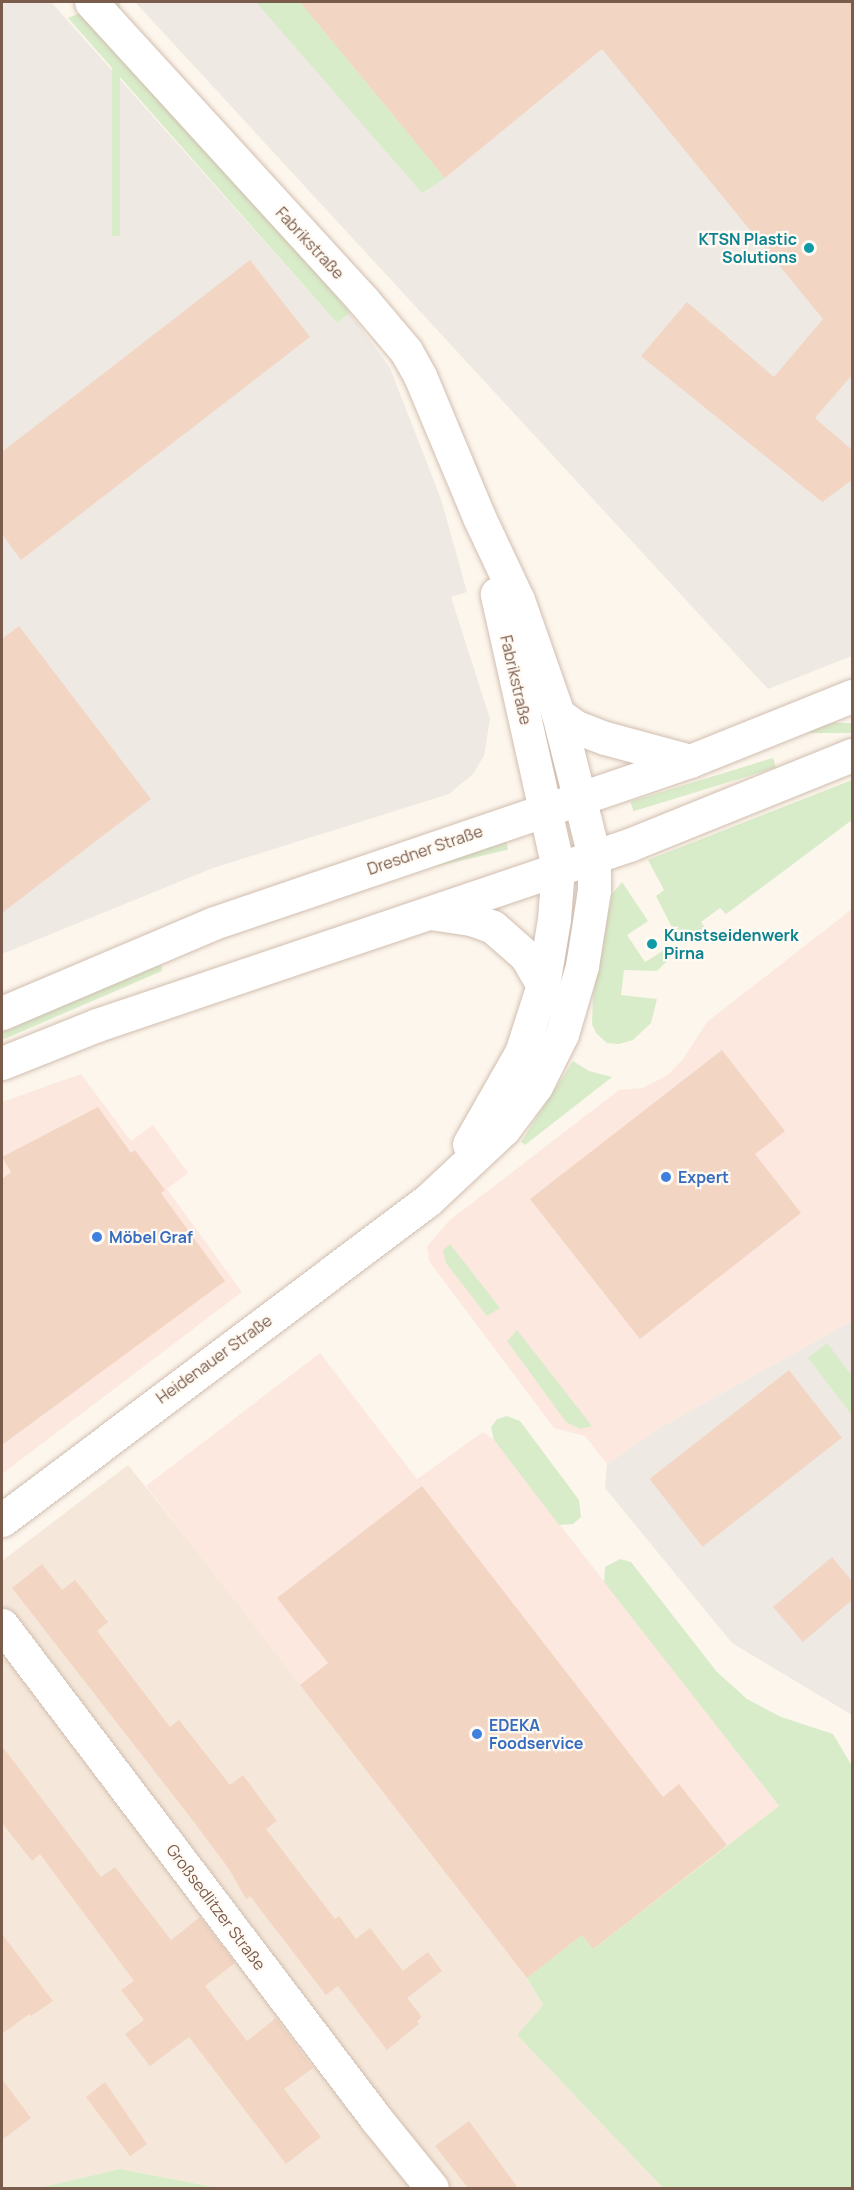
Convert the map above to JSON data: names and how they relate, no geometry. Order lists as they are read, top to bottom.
{
  "streets": {
    "street": [
      "Fabrikstraße",
      "Dresdner Straße",
      "Heidenauer Straße",
      "Großsedlitzer Straße"
    ]
  },
  "crossings": [
    ["Fabrikstraße", "Dresdner Straße"],
    ["Fabrikstraße", "Heidenauer Straße"]
  ],
  "places": [
    "KTSN Plastic Solutions",
    "Kunstseidenwerk Pirna",
    "Expert",
    "Möbel Graf",
    "EDEKA Foodservice"
  ]
}
